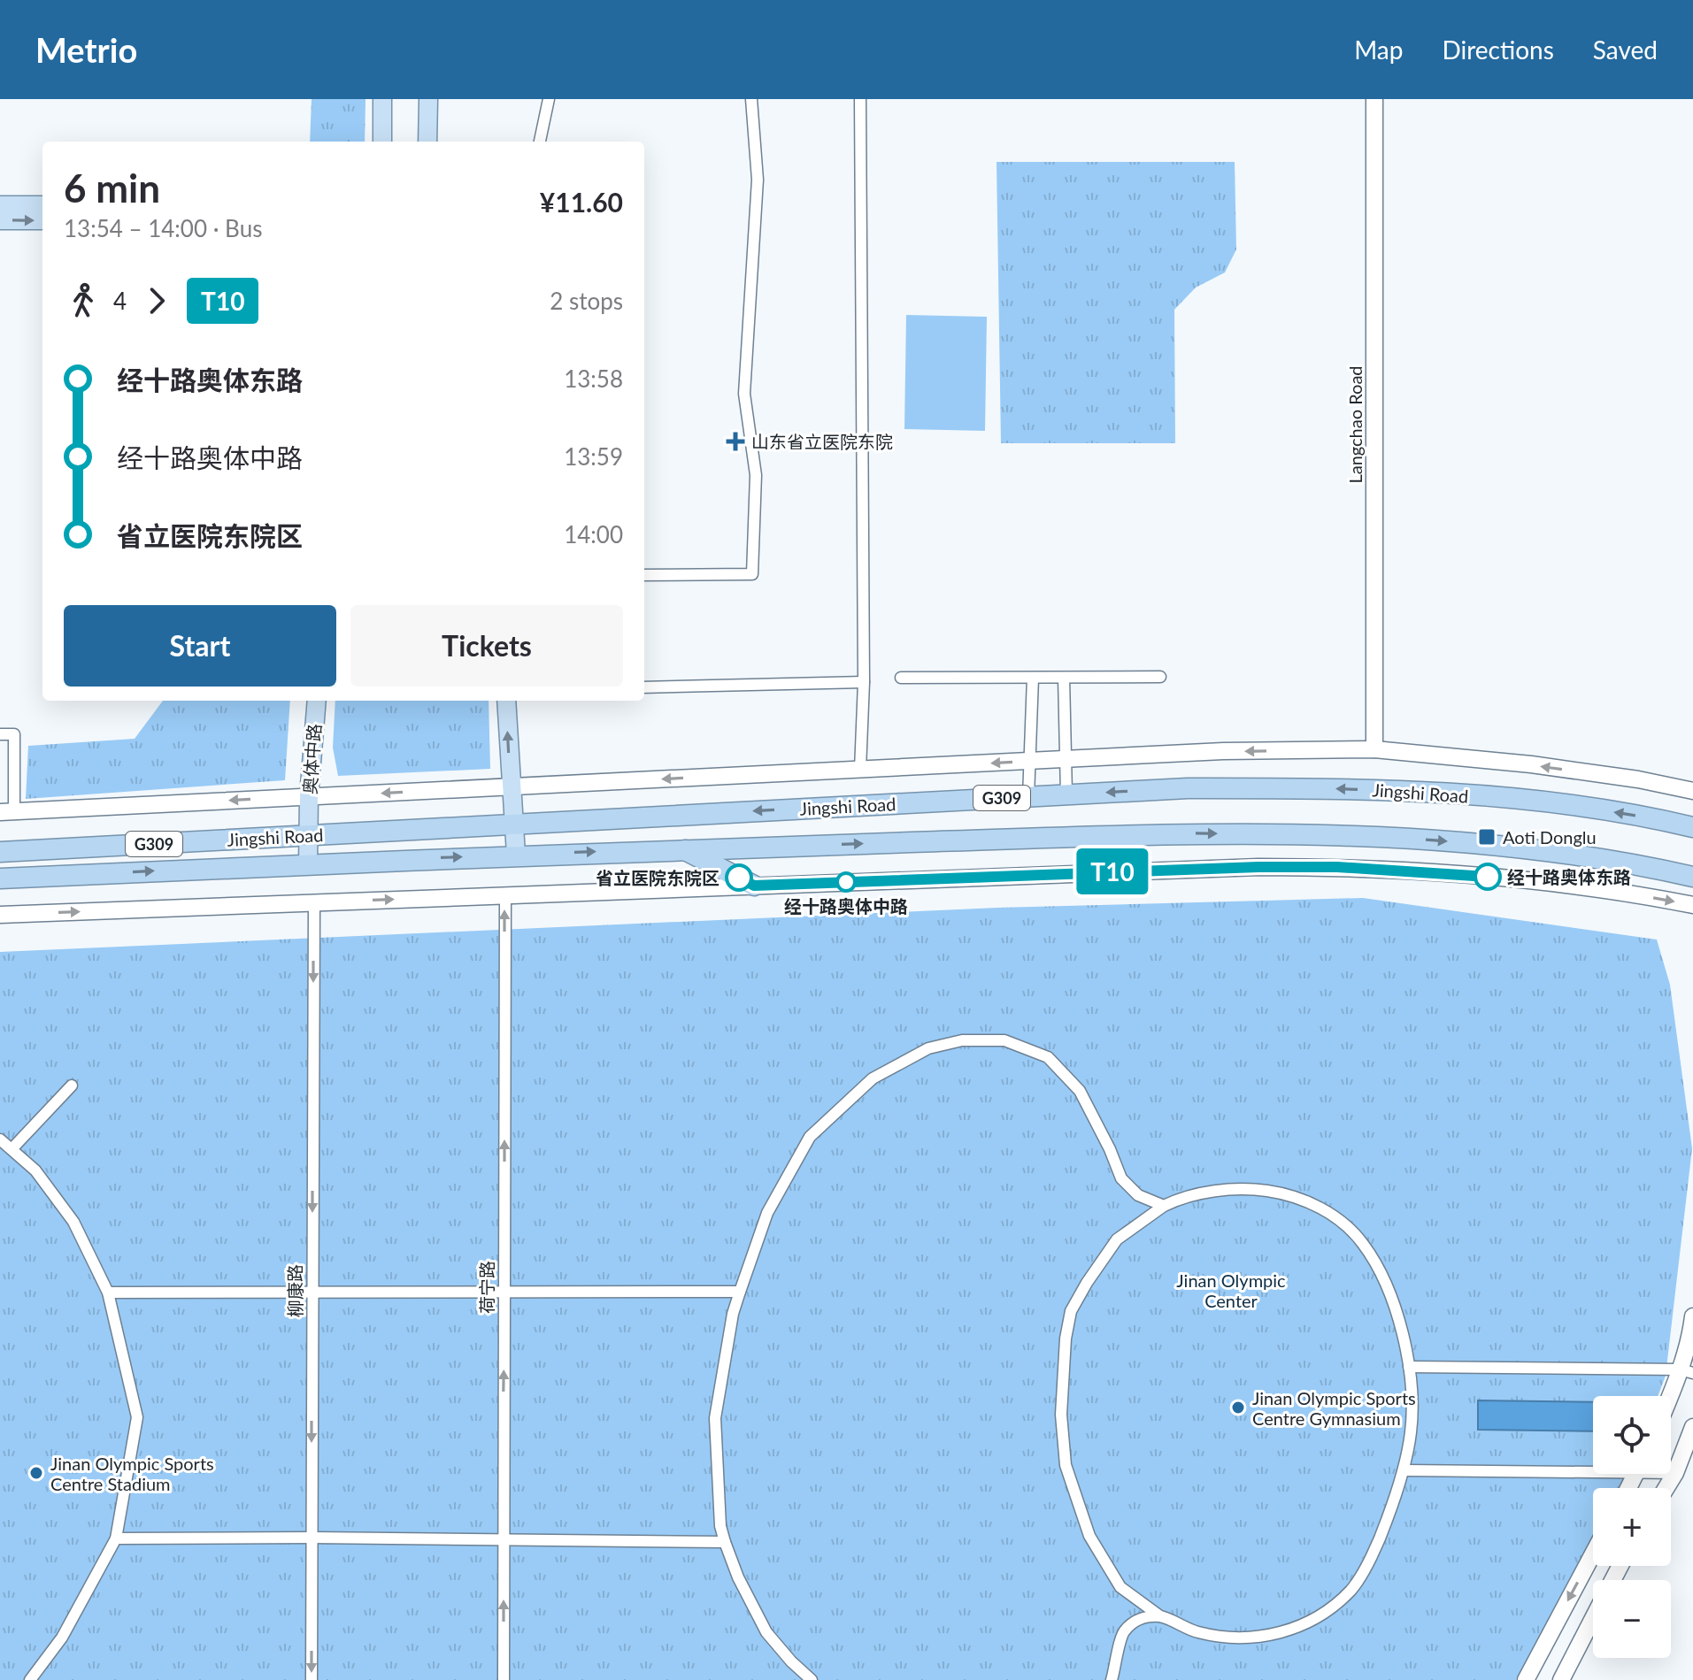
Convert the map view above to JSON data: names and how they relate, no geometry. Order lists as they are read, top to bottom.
{
  "streets": {
    "highway": ["Jingshi Road", "G309"],
    "main road": ["Langchao Road", "奥体中路"],
    "street": ["荷宁路", "柳康路"]
  },
  "crossings": [
    ["Langchao Road", "Jingshi Road"],
    ["奥体中路", "Jingshi Road"]
  ],
  "one_way": ["荷宁路", "柳康路"],
  "parks": ["Jinan Olympic Center"],
  "places": {
    "health": ["山东省立医院东院"],
    "transit": ["Aoti Donglu"],
    "other": [
      "经十路奥体东路",
      "省立医院东院区",
      "经十路奥体中路",
      "Jinan Olympic Sports Centre Gymnasium",
      "Jinan Olympic Sports Centre Stadium"
    ]
  },
  "lines": ["bus line T10"],
  "page": {
    "header": "Metrio",
    "nav": ["Map", "Directions", "Saved"],
    "on_map": "T10",
    "heading": ["6 min", "13:54 – 14:00 · Bus", "¥11.60"],
    "legs": ["4", "T10", "2 stops"],
    "list": [
      {
        "name": "经十路奥体东路",
        "value": "13:58"
      },
      {
        "name": "经十路奥体中路",
        "value": "13:59"
      },
      {
        "name": "省立医院东院区",
        "value": "14:00"
      }
    ],
    "buttons": ["Start", "Tickets"],
    "map_buttons": ["+", "−"]
  }
}
